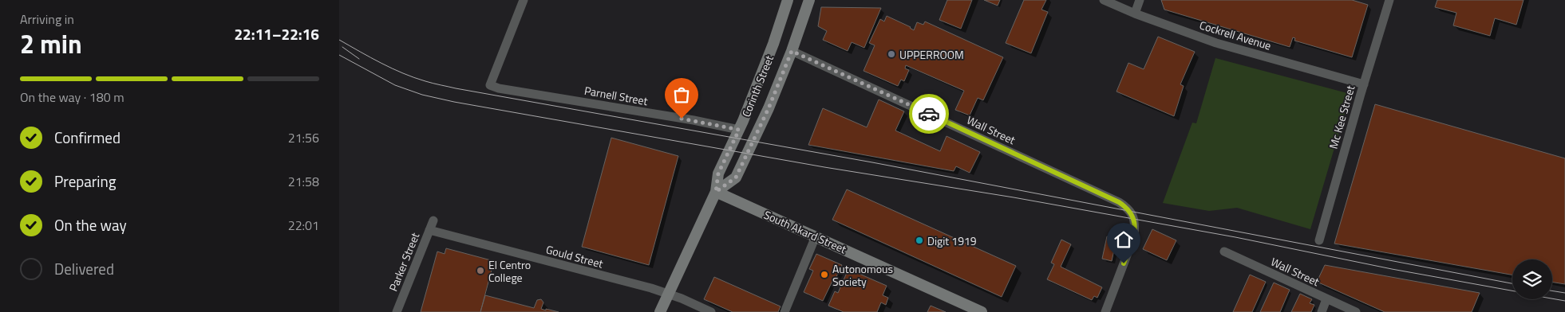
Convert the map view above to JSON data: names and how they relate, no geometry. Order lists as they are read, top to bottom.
{
  "streets": {
    "main road": ["Corinth Street", "South Akard Street"],
    "street": [
      "Cockrell Avenue",
      "Parnell Street",
      "Mc Kee Street",
      "Wall Street",
      "Gould Street",
      "Parker Street"
    ]
  },
  "crossings": [
    ["Cockrell Avenue", "Mc Kee Street"],
    ["Corinth Street", "Parnell Street"],
    ["Corinth Street", "Wall Street"],
    ["Corinth Street", "South Akard Street"],
    ["Corinth Street", "Gould Street"],
    ["Gould Street", "Parker Street"]
  ],
  "places": [
    "UPPERROOM",
    "Digit 1919",
    "El Centro College",
    "Autonomous Society"
  ],
  "page": {
    "heading": ["2 min", "Arriving in", "22:11–22:16"],
    "bar": "On the way · 180 m",
    "list": [
      ["Confirmed", "21:56"],
      ["Preparing", "21:58"],
      ["On the way", "22:01"],
      "Delivered"
    ]
  }
}
